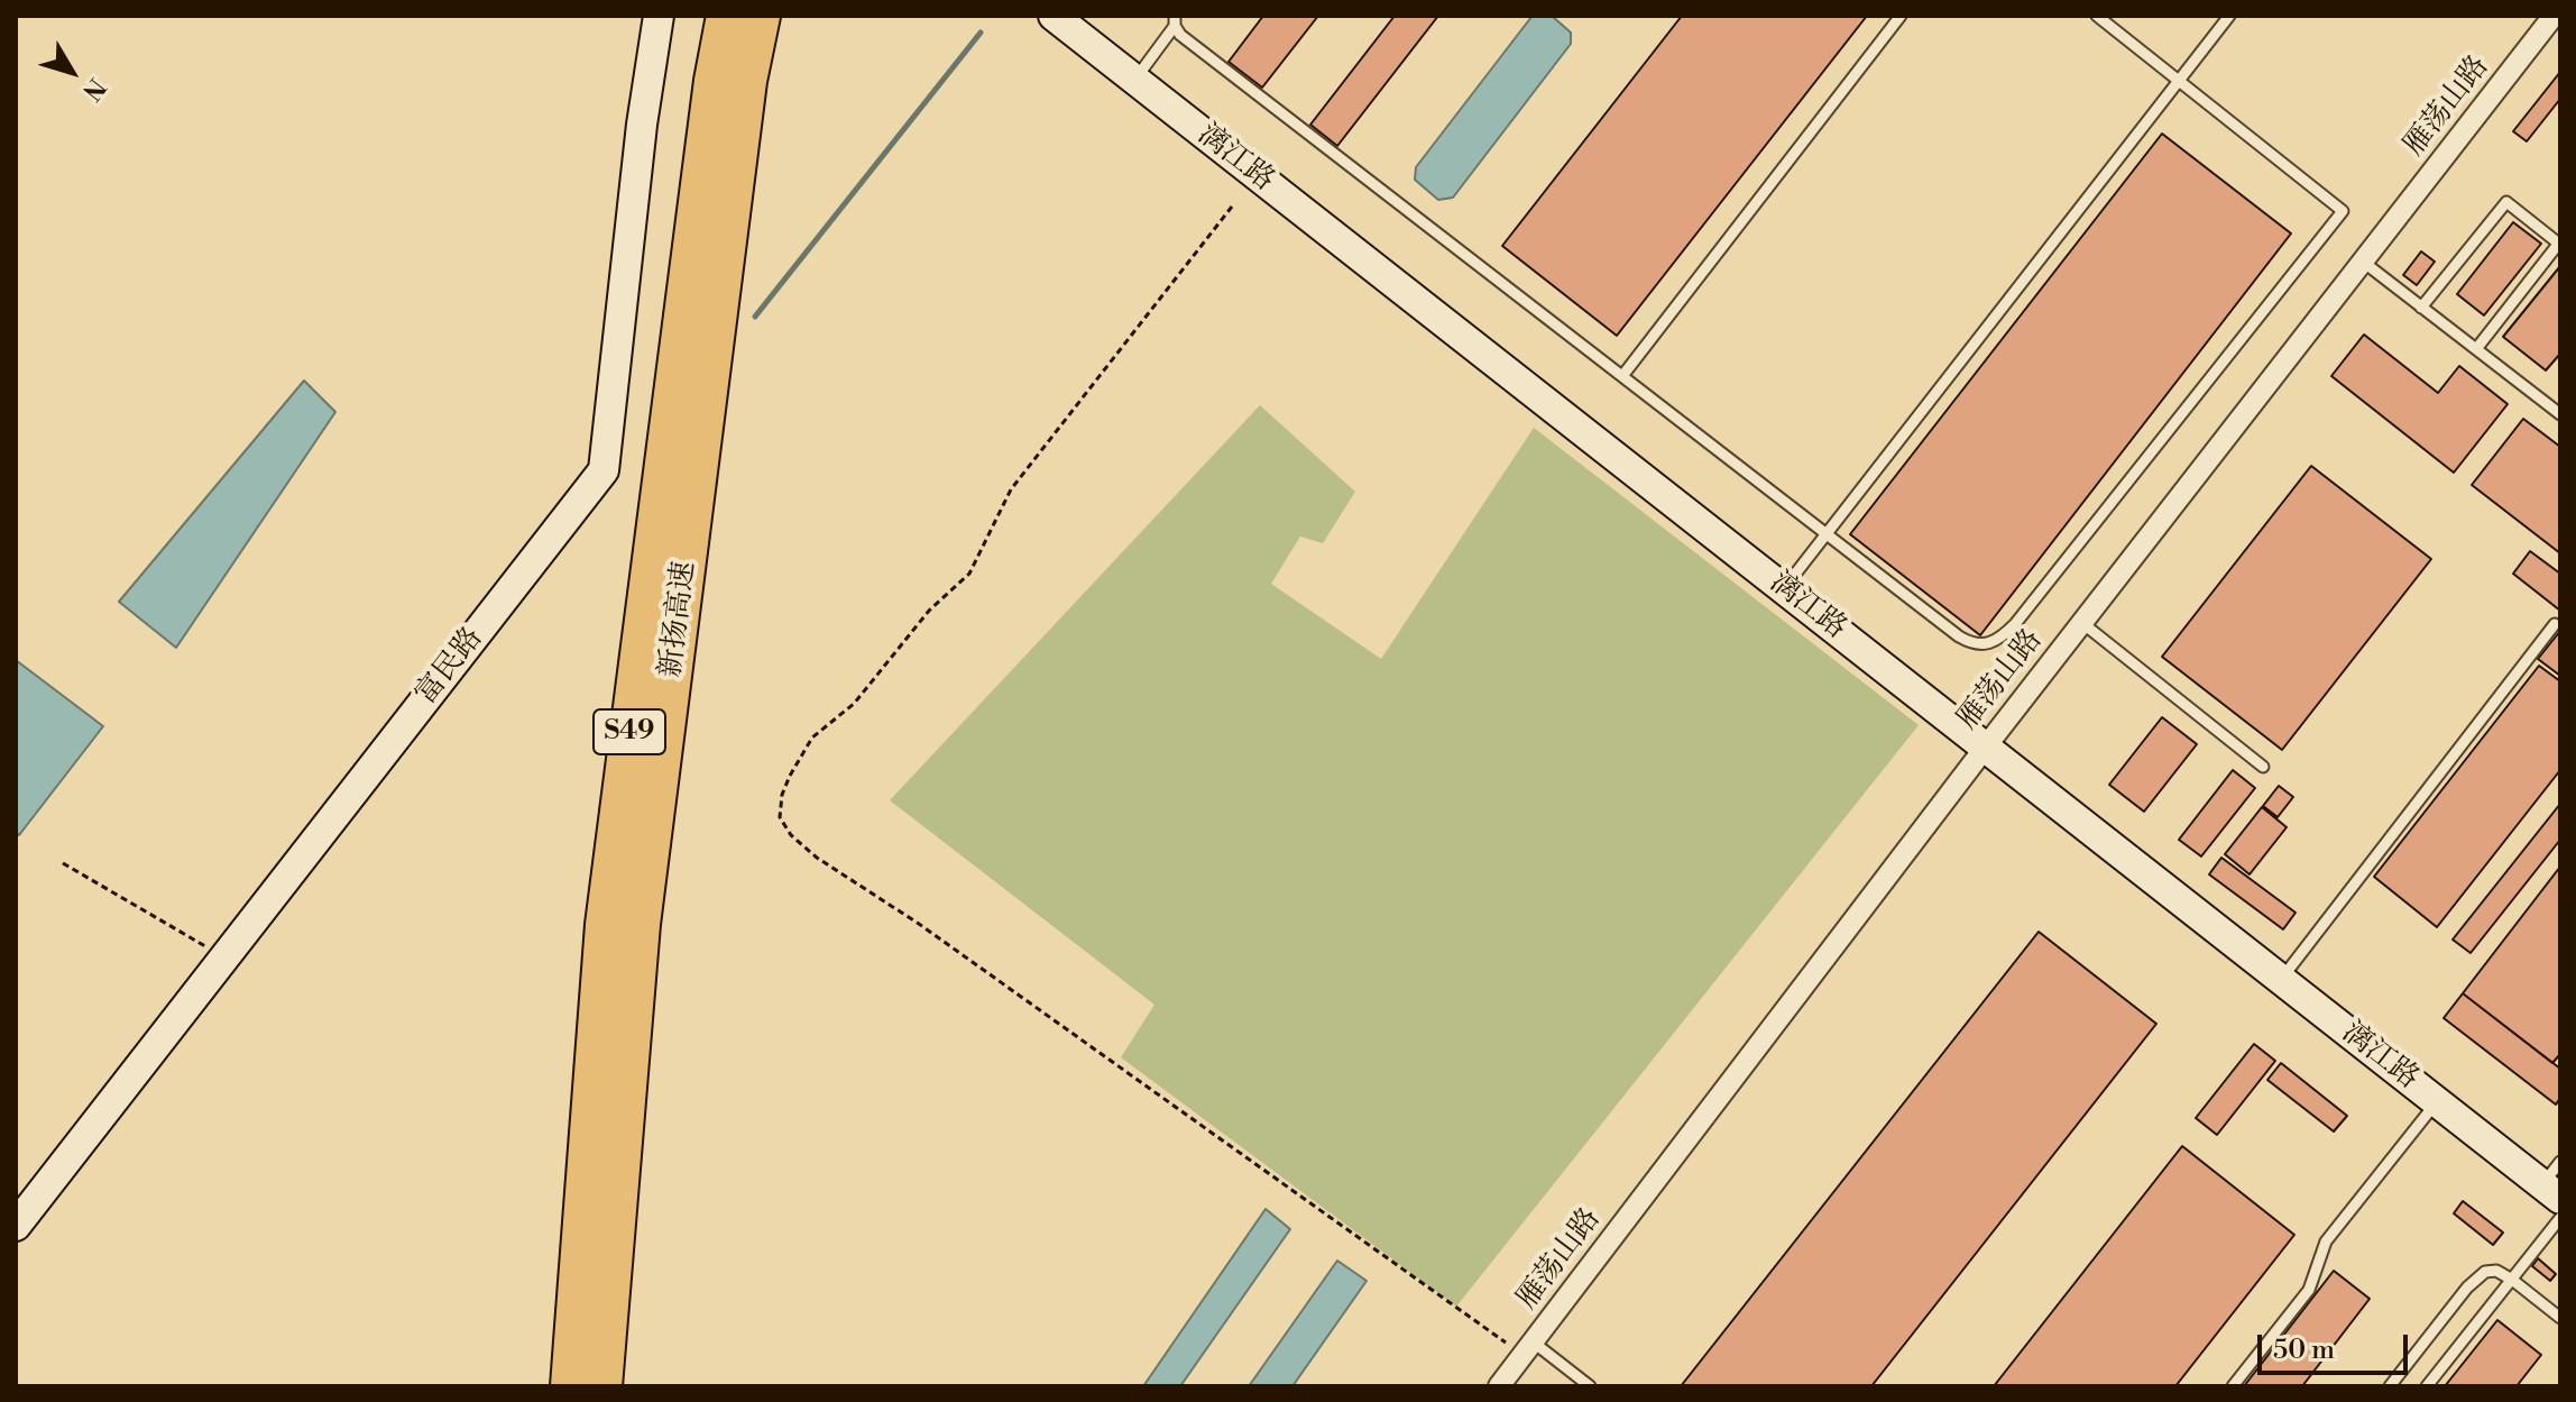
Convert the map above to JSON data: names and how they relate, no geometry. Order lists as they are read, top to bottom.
{
  "streets": {
    "highway": ["新扬高速", "S49"],
    "street": ["雁荡山路", "漓江路", "富民路"]
  },
  "crossings": [
    ["雁荡山路", "漓江路"]
  ],
  "scale_bar": "50 m",
  "north": "bottom right"
}
